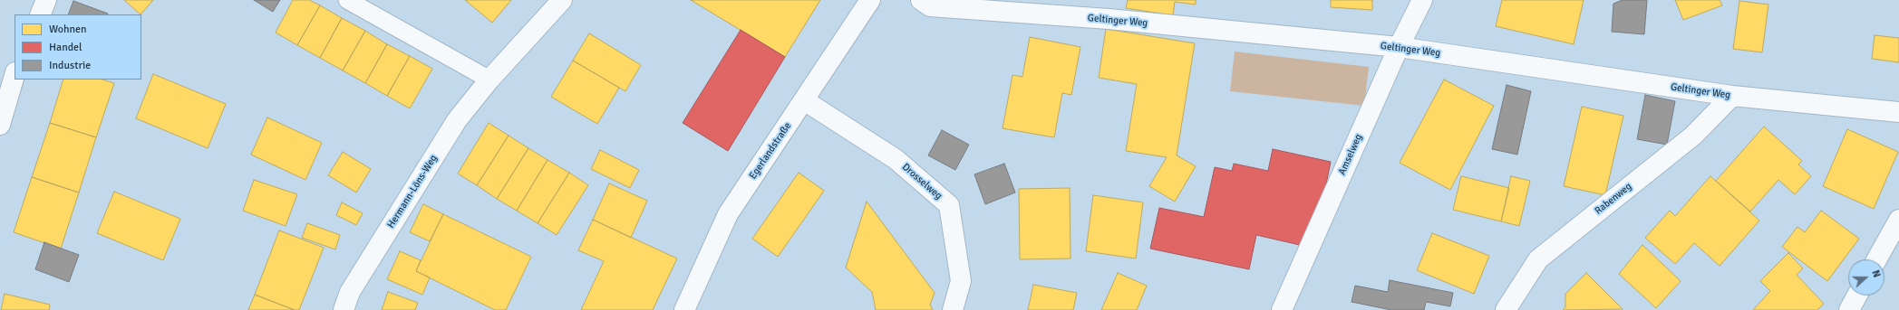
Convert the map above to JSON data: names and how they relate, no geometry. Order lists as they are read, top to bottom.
{
  "streets": {
    "street": [
      "Geltinger Weg",
      "Egerlandstraße",
      "Amselweg",
      "Drosselweg",
      "Hermann-Löns-Weg",
      "Rabenweg"
    ]
  },
  "crossings": [
    ["Geltinger Weg", "Amselweg"],
    ["Geltinger Weg", "Rabenweg"],
    ["Egerlandstraße", "Drosselweg"]
  ],
  "legend": ["Wohnen", "Handel", "Industrie"],
  "north": "right"
}
